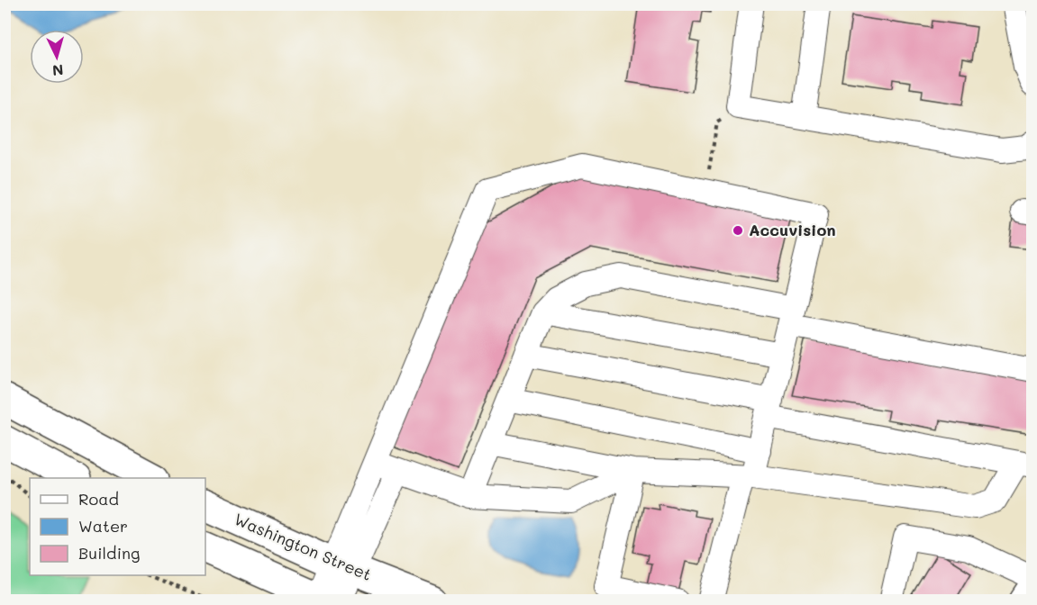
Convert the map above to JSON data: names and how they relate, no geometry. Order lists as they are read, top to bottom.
{
  "streets": {
    "main road": ["Washington Street"]
  },
  "places": ["Accuvision"],
  "legend": ["Road", "Water", "Building"],
  "north": "bottom"
}
